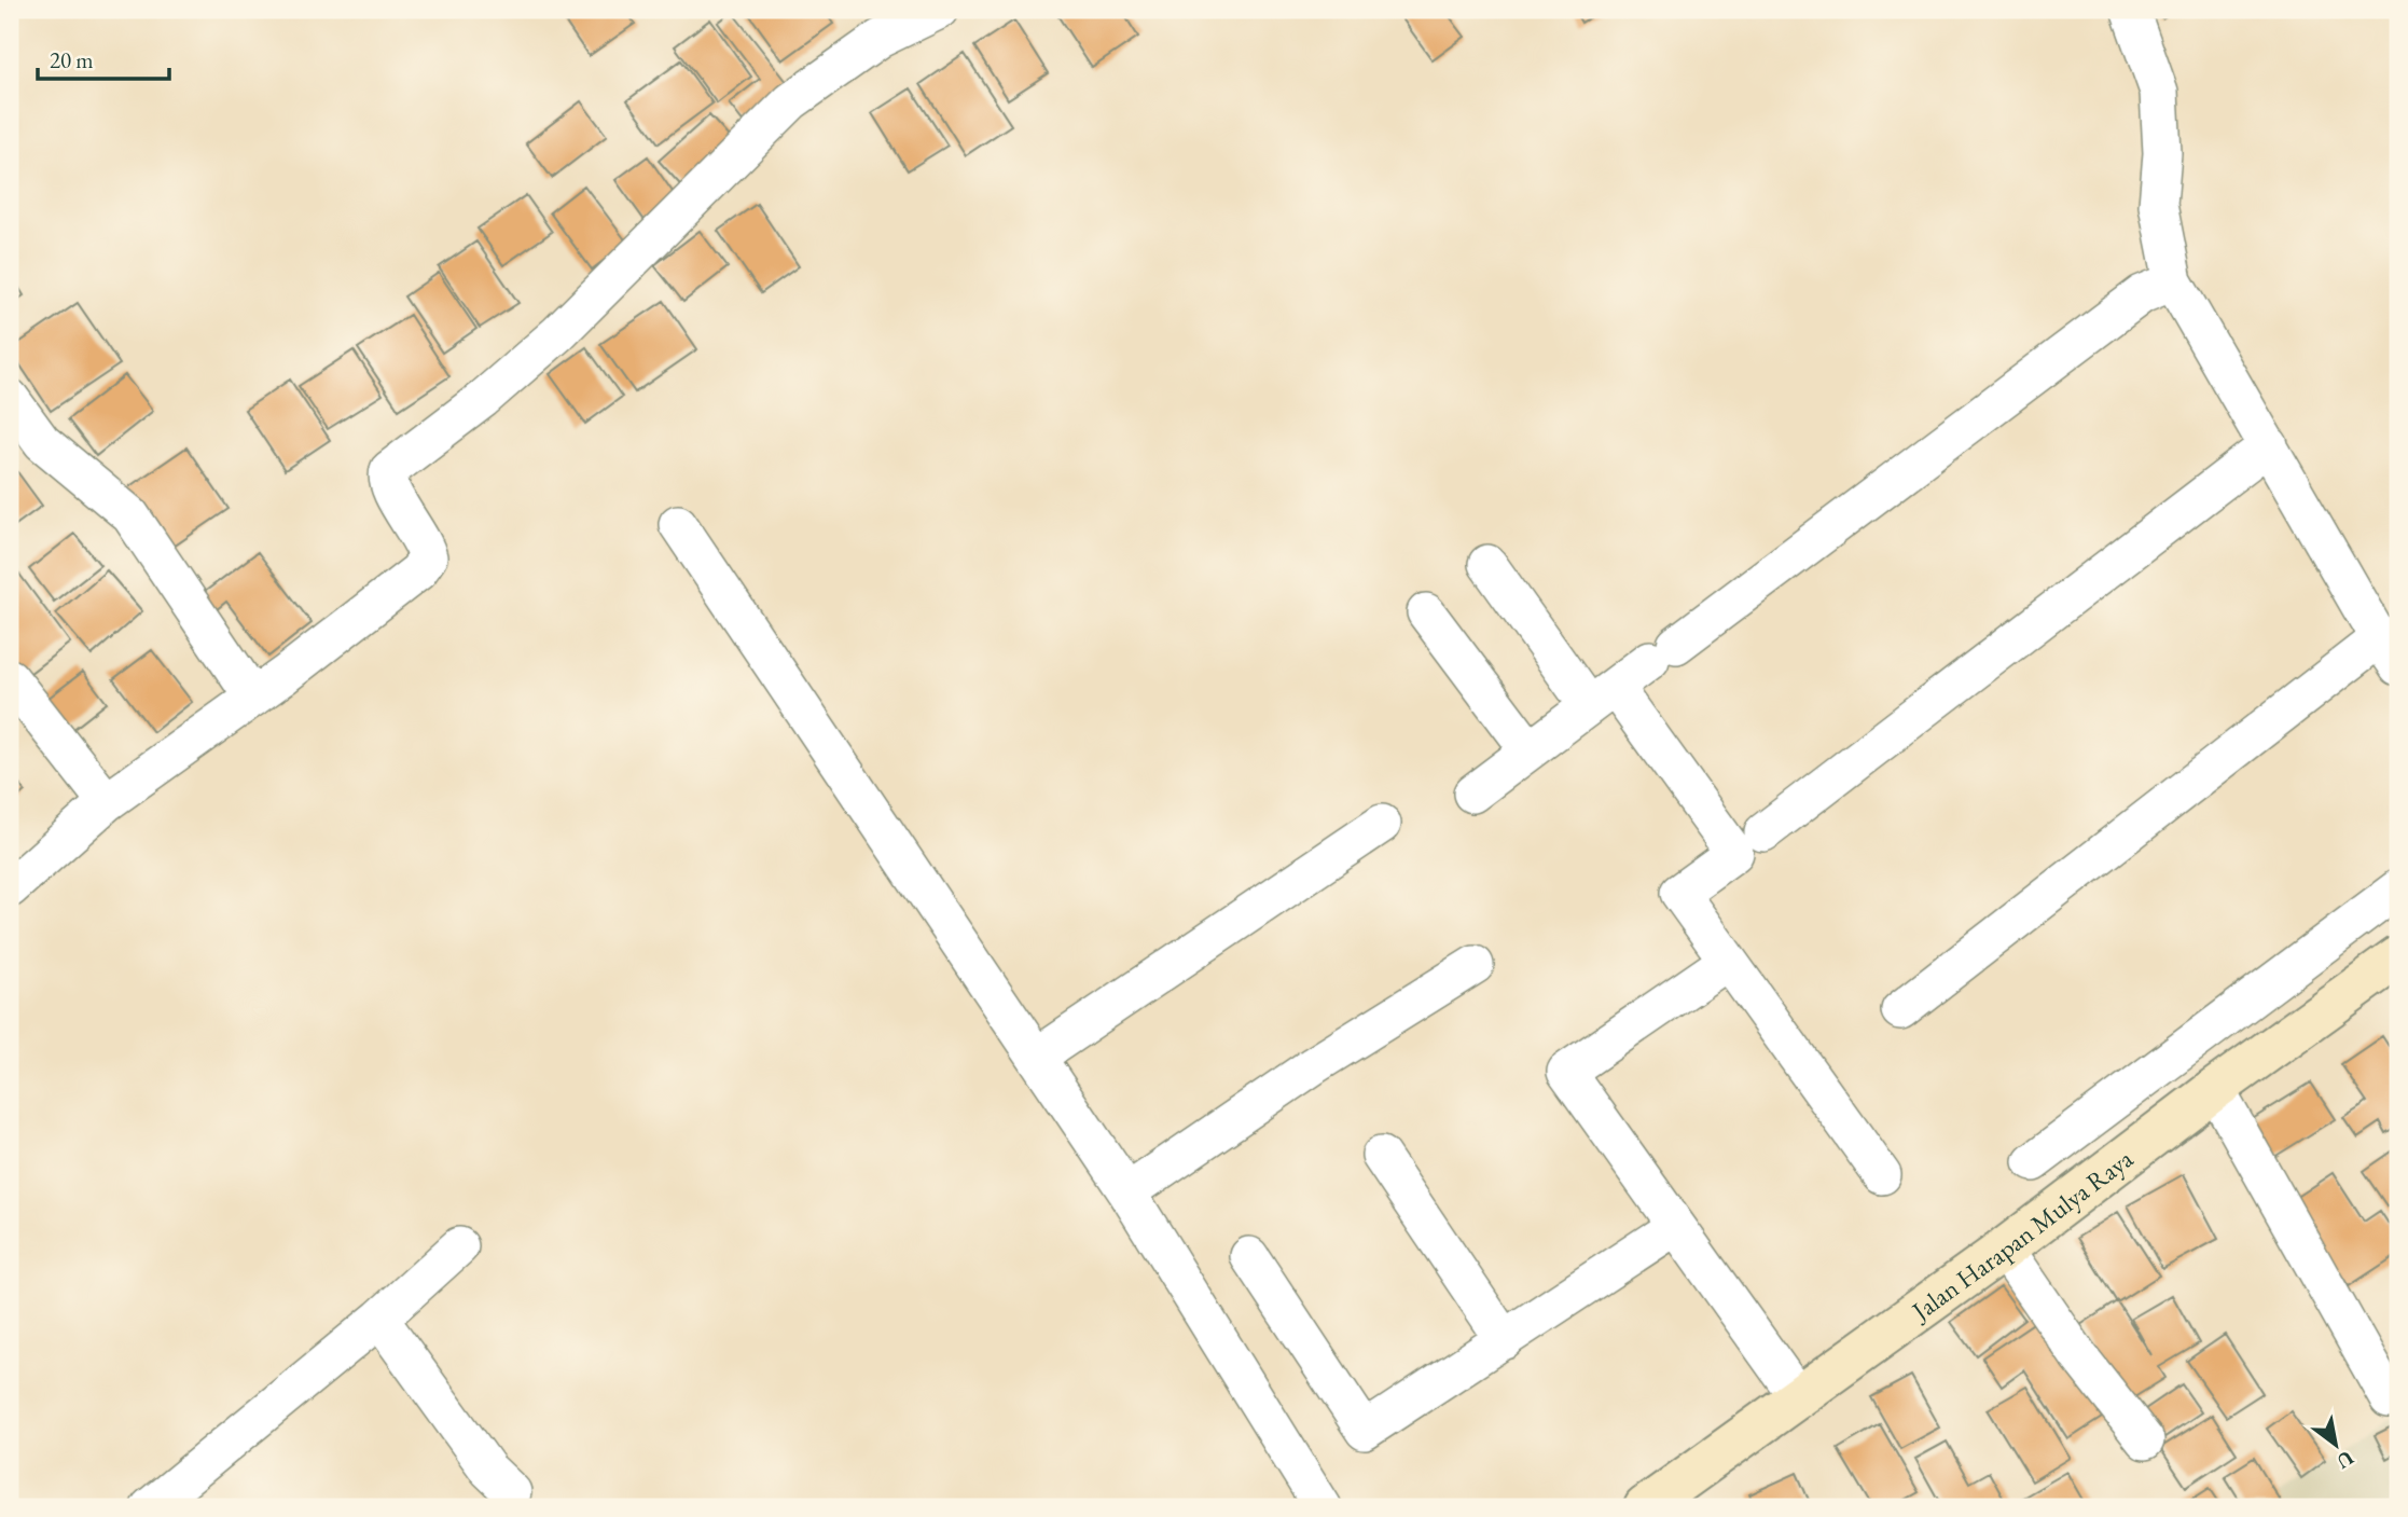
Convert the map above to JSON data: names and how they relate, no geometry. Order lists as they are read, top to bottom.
{
  "streets": {
    "street": ["Jalan Harapan Mulya Raya"]
  },
  "scale_bar": "20 m",
  "north": "bottom right"
}
